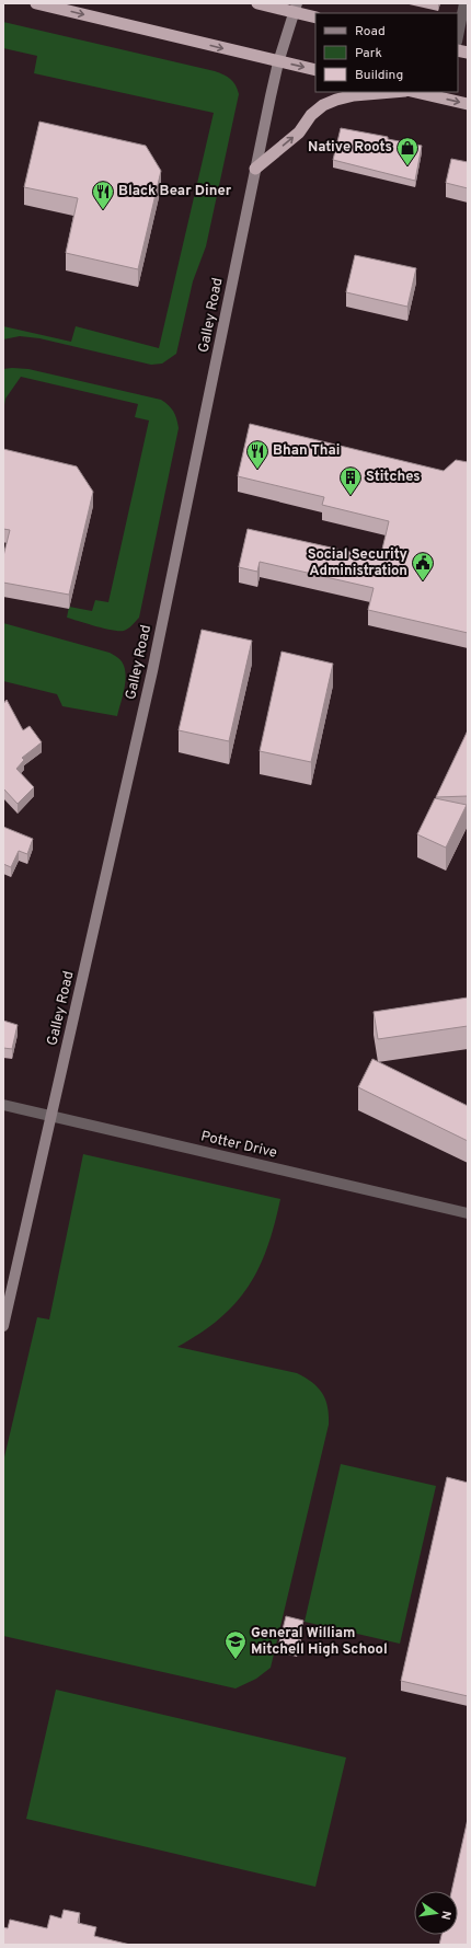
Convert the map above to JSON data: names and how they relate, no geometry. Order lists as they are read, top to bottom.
{
  "streets": {
    "main road": ["Galley Road"],
    "street": ["Potter Drive"]
  },
  "crossings": [
    ["Galley Road", "Potter Drive"]
  ],
  "places": {
    "shop": ["Native Roots"],
    "restaurant": ["Black Bear Diner", "Bhan Thai"],
    "building": ["Stitches"],
    "public building": ["Social Security Administration"],
    "school or university": ["General William Mitchell High School"]
  },
  "legend": ["Road", "Park", "Building"],
  "north": "right"
}
